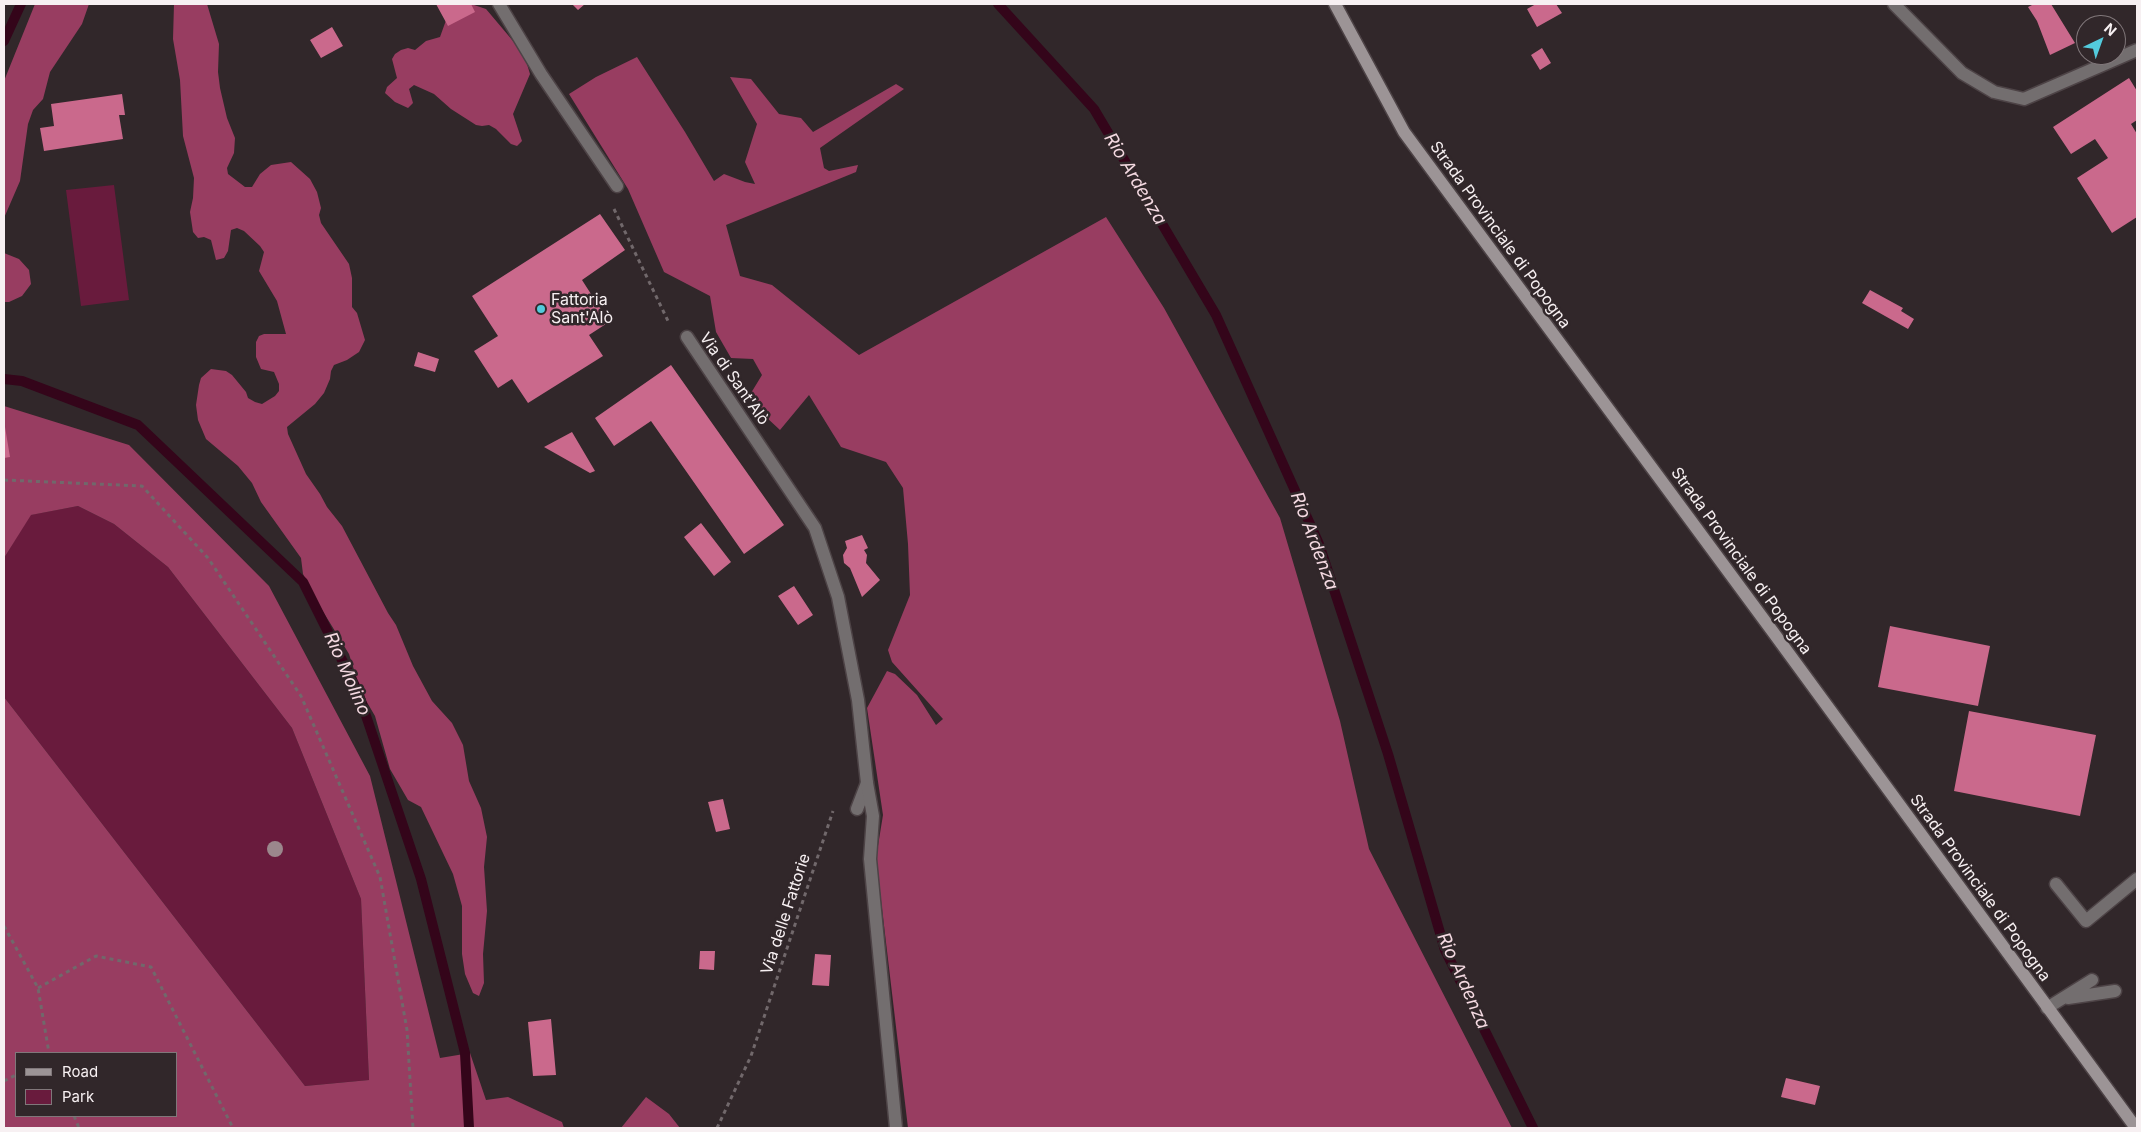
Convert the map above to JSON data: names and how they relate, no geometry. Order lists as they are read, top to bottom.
{
  "streets": {
    "main road": ["Strada Provinciale di Popogna"],
    "street": ["Via di Sant'Alò"],
    "path": ["Via delle Fattorie"]
  },
  "water": ["Rio Ardenza", "Rio Molino"],
  "places": ["Fattoria Sant'Alò"],
  "legend": ["Road", "Park"],
  "north": "top right"
}
